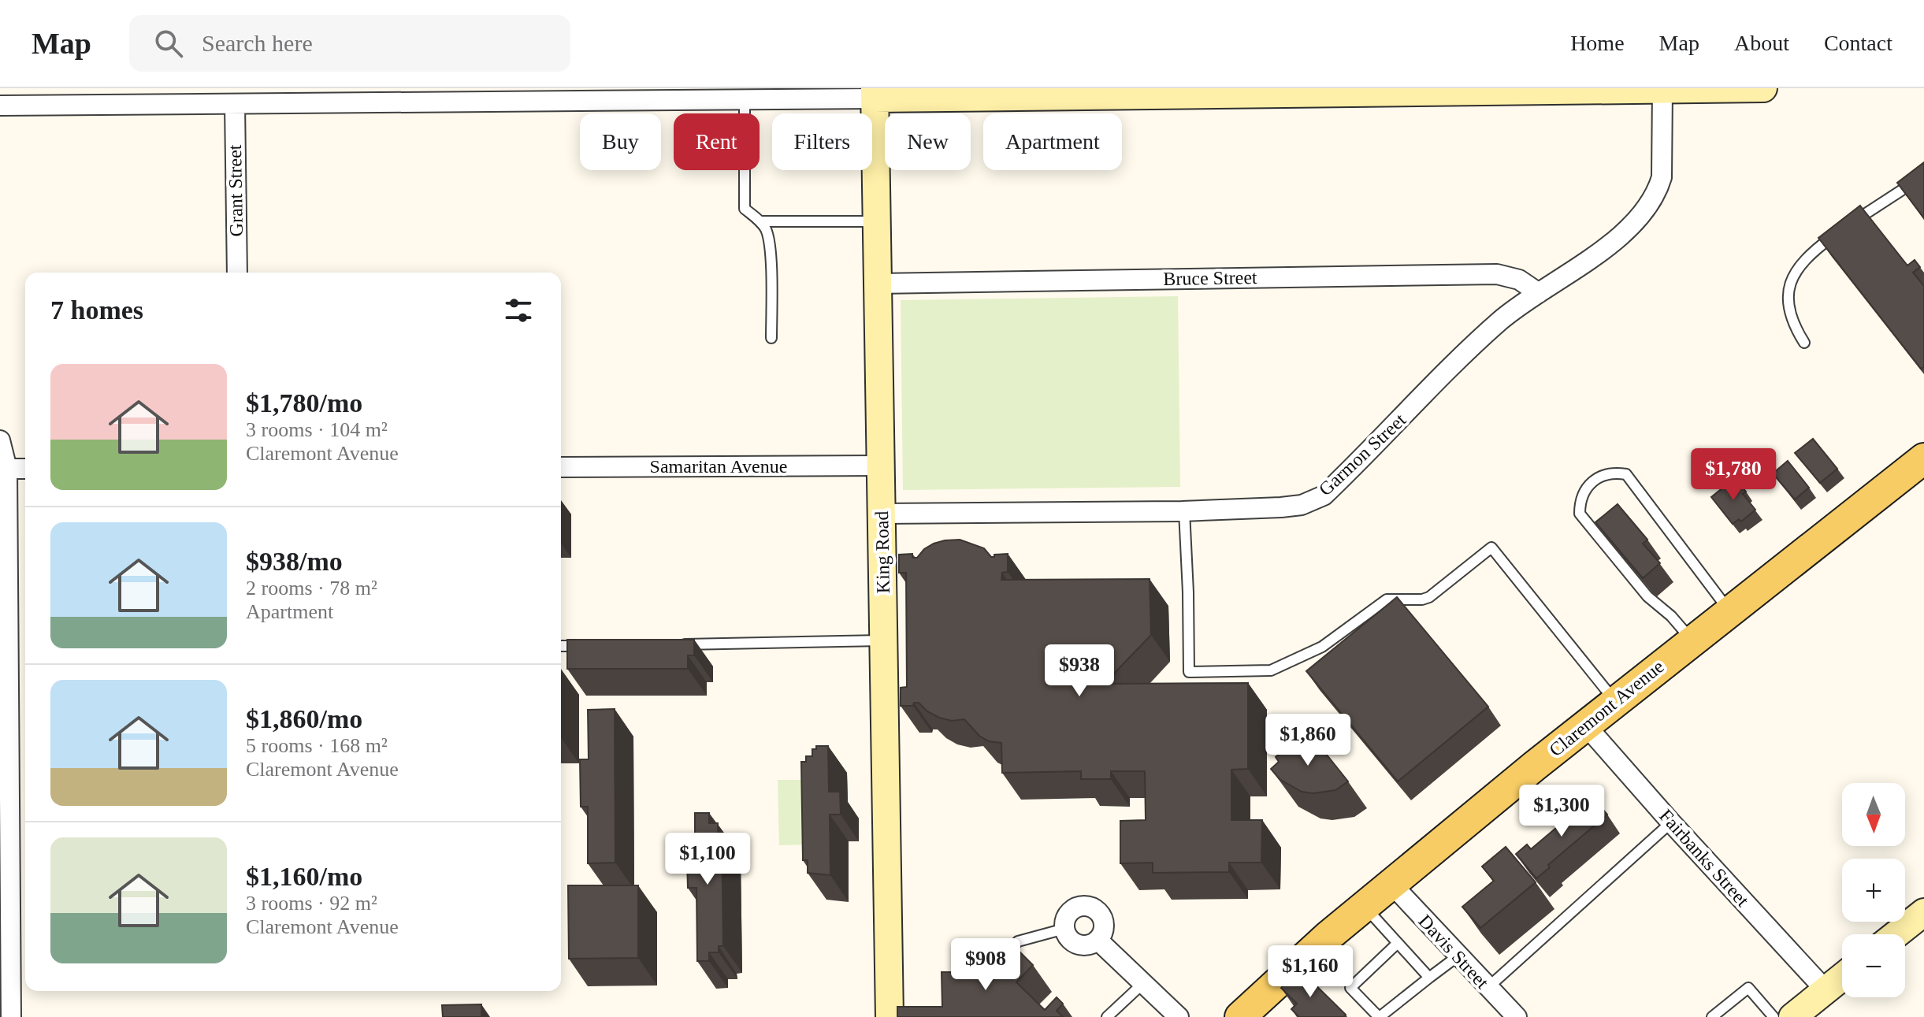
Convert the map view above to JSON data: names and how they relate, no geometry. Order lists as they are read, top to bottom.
{
  "streets": {
    "main road": ["Claremont Avenue"],
    "street": [
      "Grant Street",
      "Bruce Street",
      "Garmon Street",
      "Samaritan Avenue",
      "King Road",
      "Fairbanks Street",
      "Davis Street"
    ]
  },
  "crossings": [
    ["Bruce Street", "Garmon Street"],
    ["Bruce Street", "King Road"],
    ["Garmon Street", "King Road"],
    ["Samaritan Avenue", "King Road"],
    ["Claremont Avenue", "Fairbanks Street"],
    ["Claremont Avenue", "Davis Street"]
  ],
  "north": "bottom",
  "page": {
    "header": "Map",
    "search": "Search here",
    "nav": [
      "Home",
      "Map",
      "About",
      "Contact"
    ],
    "chip": [
      "Buy",
      "Rent",
      "Filters",
      "New",
      "Apartment"
    ],
    "heading": "7 homes",
    "list": [
      {
        "name": "$1,780/mo",
        "note": "3 rooms · 104 m² · Claremont Avenue"
      },
      {
        "name": "$938/mo",
        "note": "2 rooms · 78 m² · Apartment"
      },
      {
        "name": "$1,860/mo",
        "note": "5 rooms · 168 m² · Claremont Avenue"
      },
      {
        "name": "$1,160/mo",
        "note": "3 rooms · 92 m² · Claremont Avenue"
      }
    ],
    "price": [
      "$1,780",
      "$938",
      "$1,860",
      "$1,300",
      "$1,100",
      "$908",
      "$1,160"
    ],
    "map_buttons": ["+", "−"]
  }
}
